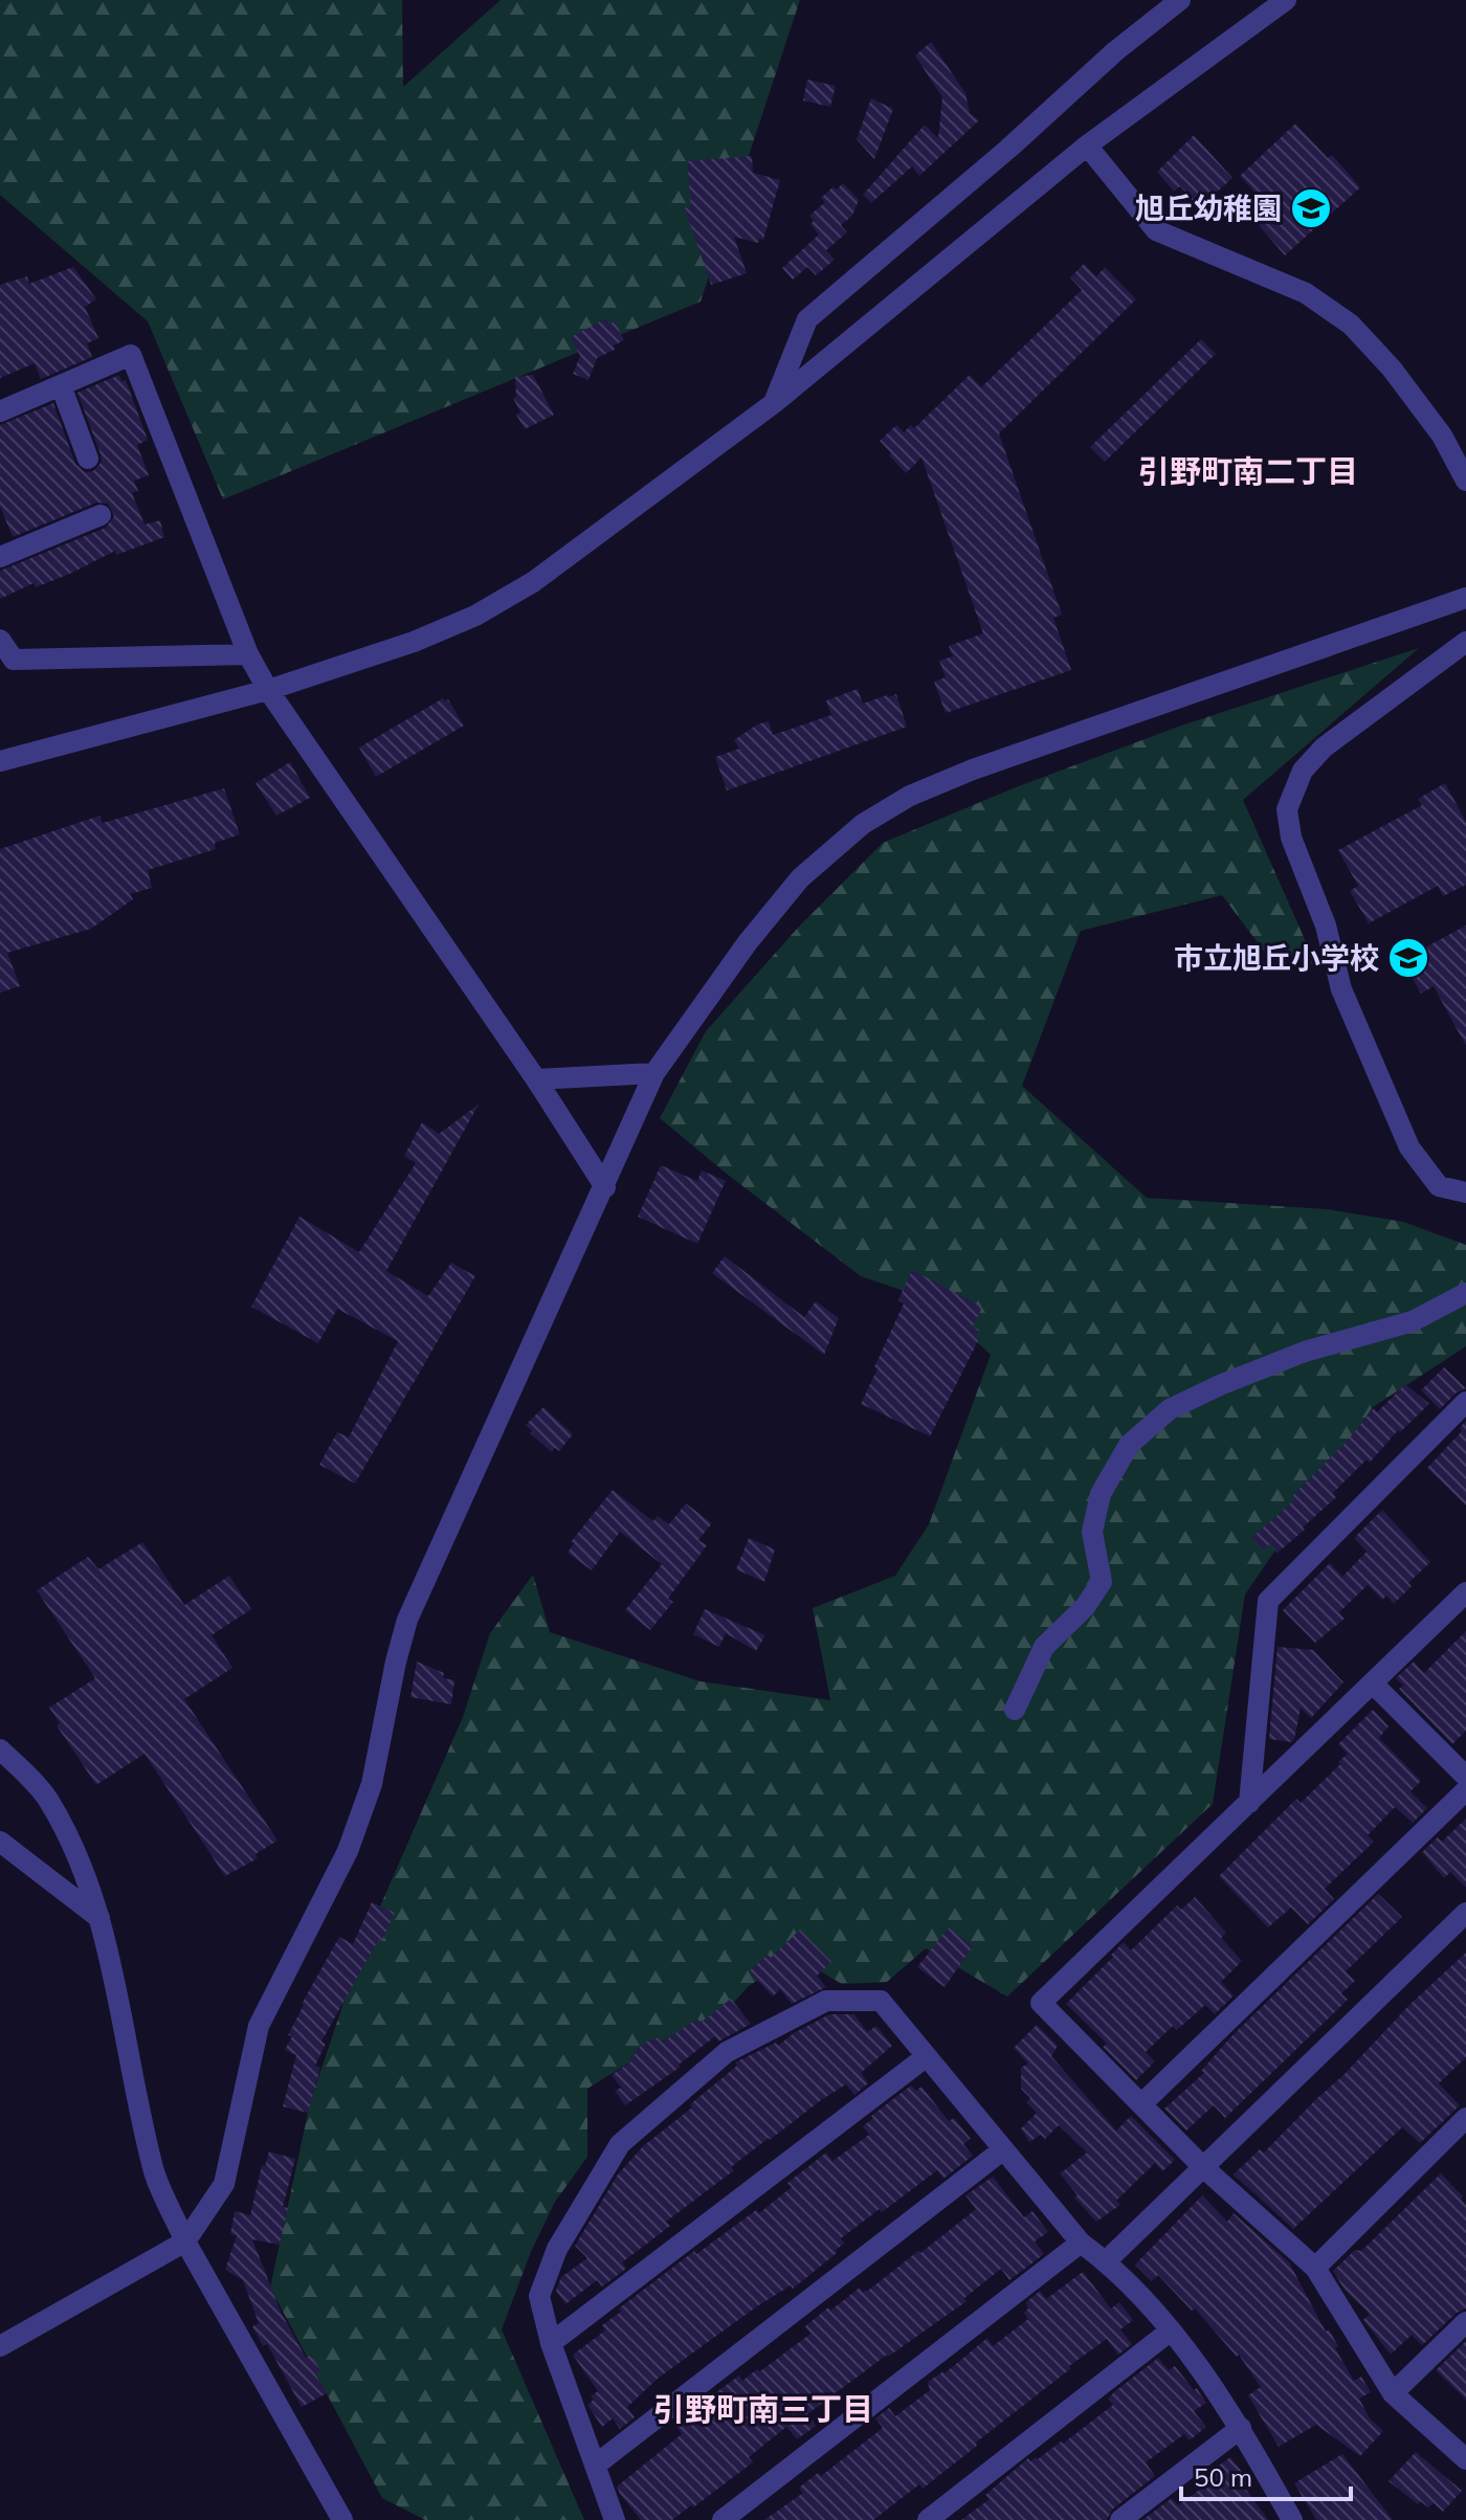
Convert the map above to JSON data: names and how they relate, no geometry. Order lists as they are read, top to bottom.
{
  "districts": ["引野町南二丁目", "引野町南三丁目"],
  "places": {
    "school or university": ["旭丘幼稚園", "市立旭丘小学校"]
  },
  "scale_bar": "50 m"
}
